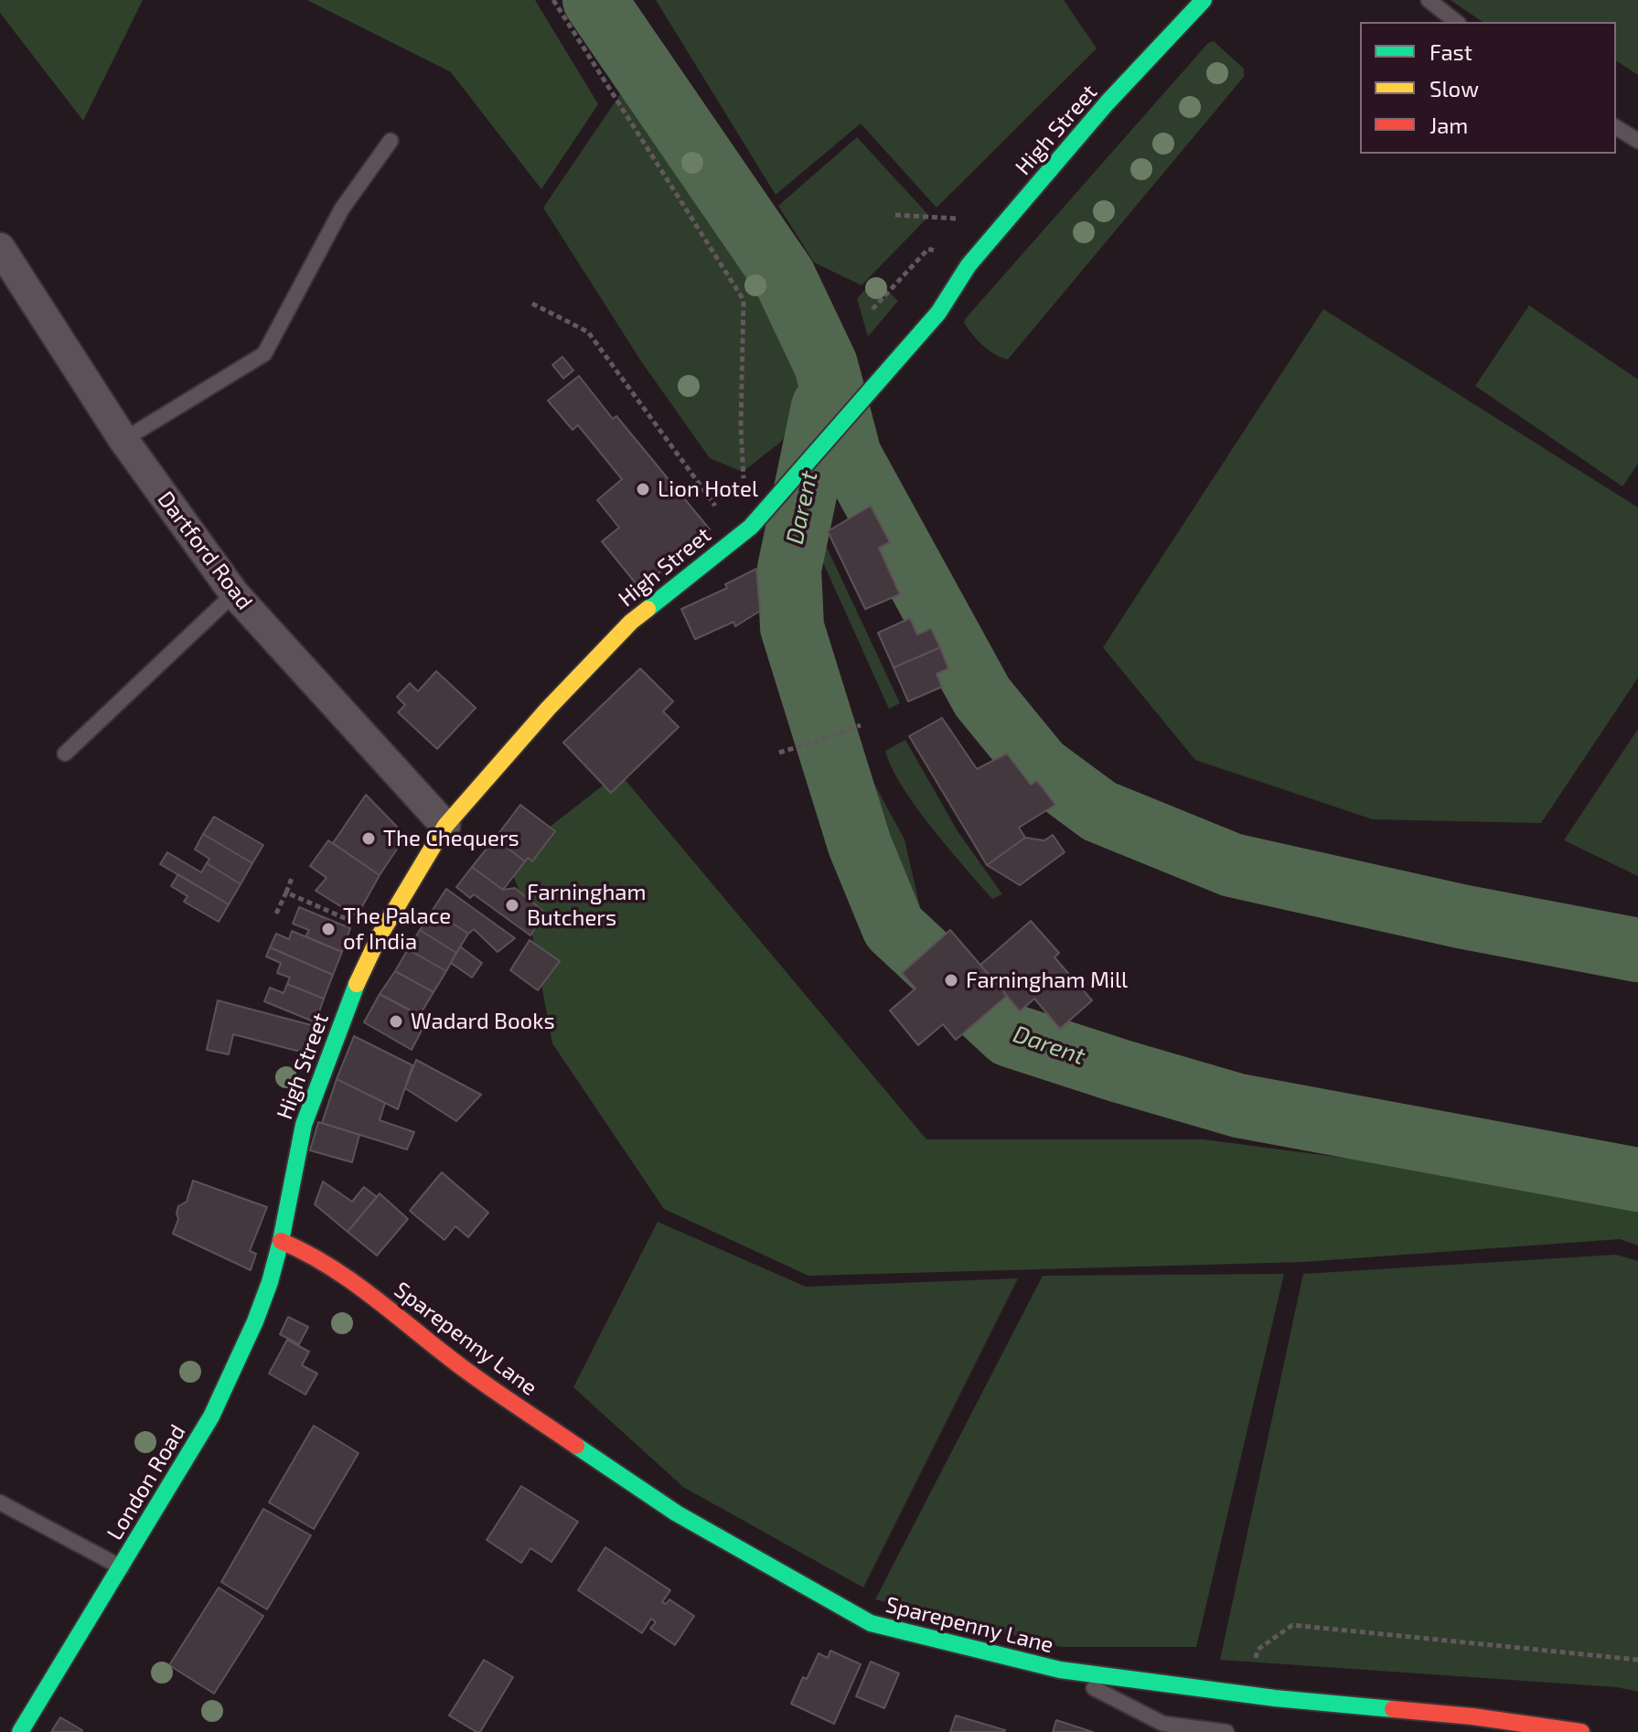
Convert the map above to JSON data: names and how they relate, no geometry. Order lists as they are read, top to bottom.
{
  "streets": {
    "street": [
      "High Street",
      "Dartford Road",
      "Sparepenny Lane",
      "London Road"
    ]
  },
  "crossings": [
    ["High Street", "Dartford Road"],
    ["High Street", "Sparepenny Lane"],
    ["High Street", "London Road"],
    ["Sparepenny Lane", "London Road"]
  ],
  "water": ["Darent"],
  "places": [
    "Lion Hotel",
    "The Chequers",
    "Farningham Butchers",
    "The Palace of India",
    "Farningham Mill",
    "Wadard Books"
  ],
  "legend": ["Fast", "Slow", "Jam"]
}
